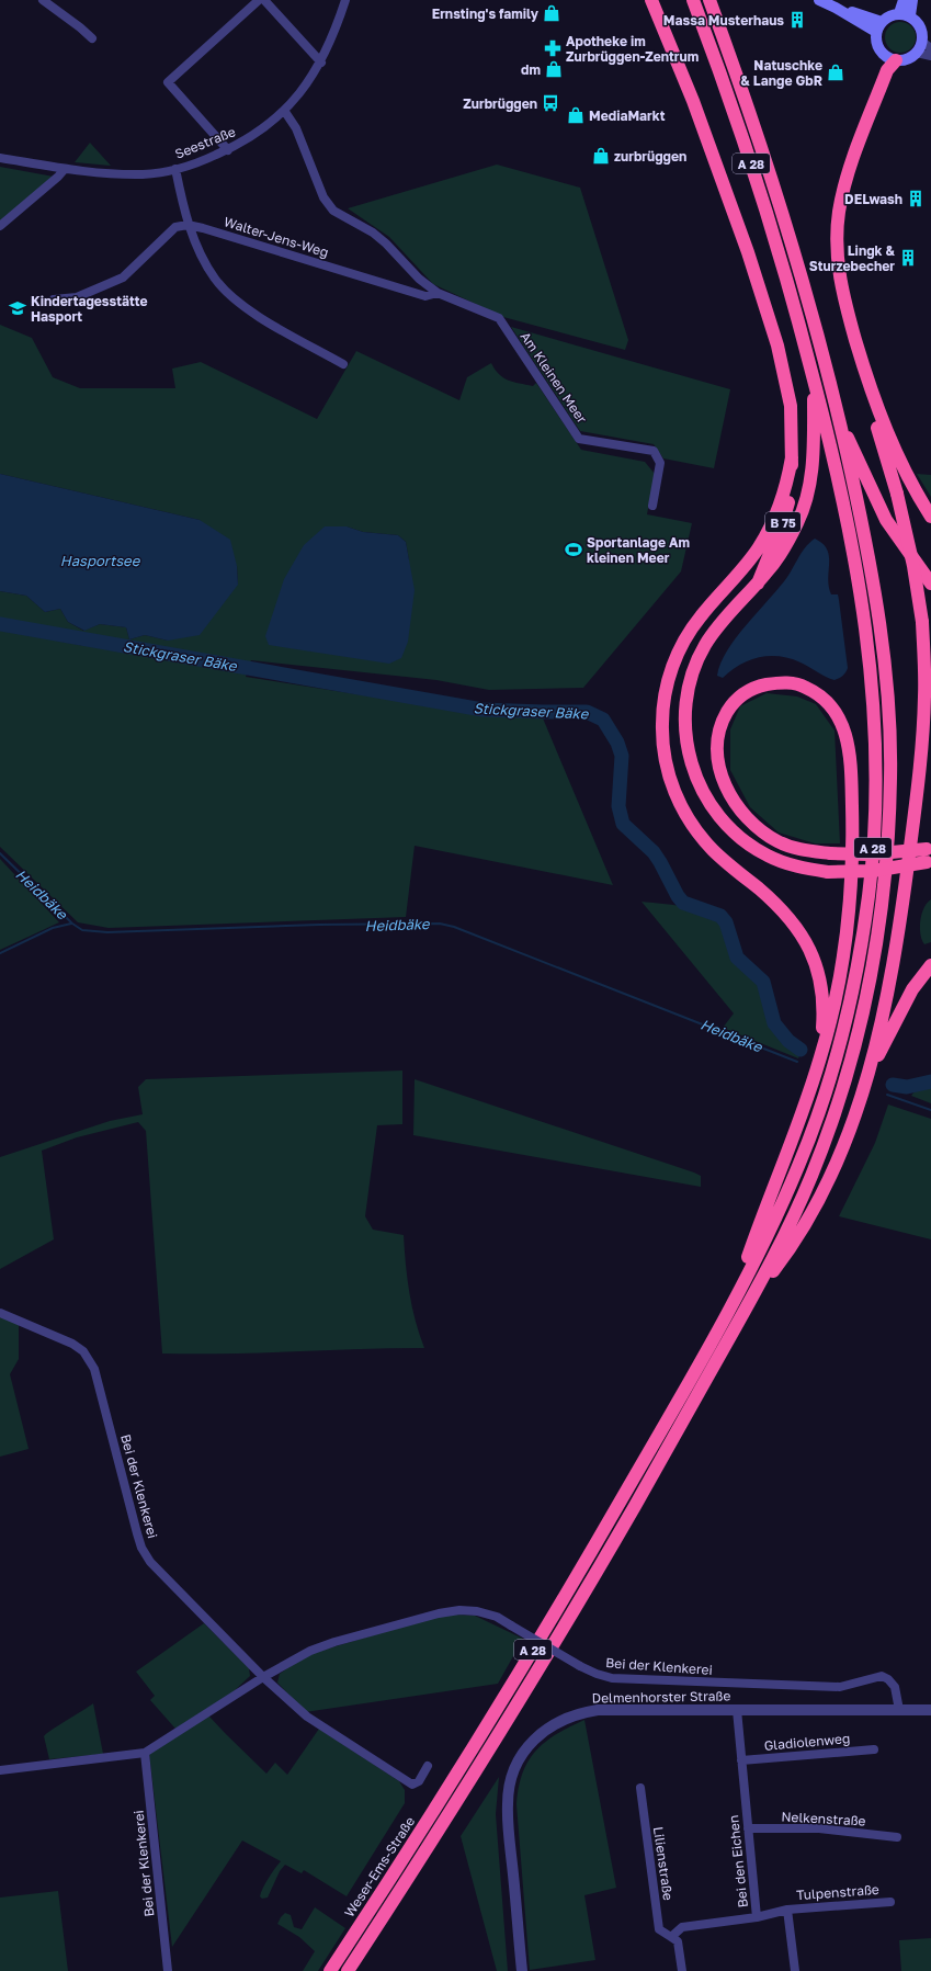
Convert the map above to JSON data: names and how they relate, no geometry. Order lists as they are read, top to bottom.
{
  "streets": {
    "highway": ["A 28", "B 75", "Weser-Ems-Straße"],
    "street": [
      "Seestraße",
      "Walter-Jens-Weg",
      "Am Kleinen Meer",
      "Bei der Klenkerei",
      "Delmenhorster Straße",
      "Gladiolenweg",
      "Nelkenstraße",
      "Bei den Eichen",
      "Lilienstraße",
      "Tulpenstraße"
    ]
  },
  "crossings": [
    ["Seestraße", "Am Kleinen Meer"],
    ["A 28", "Weser-Ems-Straße"],
    ["Walter-Jens-Weg", "Am Kleinen Meer"],
    ["Bei der Klenkerei", "Delmenhorster Straße"],
    ["Delmenhorster Straße", "Bei den Eichen"],
    ["Gladiolenweg", "Bei den Eichen"],
    ["Nelkenstraße", "Bei den Eichen"],
    ["Bei den Eichen", "Tulpenstraße"]
  ],
  "water": ["Hasportsee", "Stickgraser Bäke", "Heidbäke"],
  "places": {
    "shop": [
      "Ernsting's family",
      "dm",
      "Natuschke & Lange GbR",
      "MediaMarkt",
      "zurbrüggen"
    ],
    "building": ["Massa Musterhaus", "DELwash", "Lingk & Sturzebecher"],
    "pharmacy": ["Apotheke im Zurbrüggen-Zentrum"],
    "bus stop": ["Zurbrüggen"],
    "school or university": ["Kindertagesstätte Hasport"],
    "sports": ["Sportanlage Am kleinen Meer"]
  }
}
